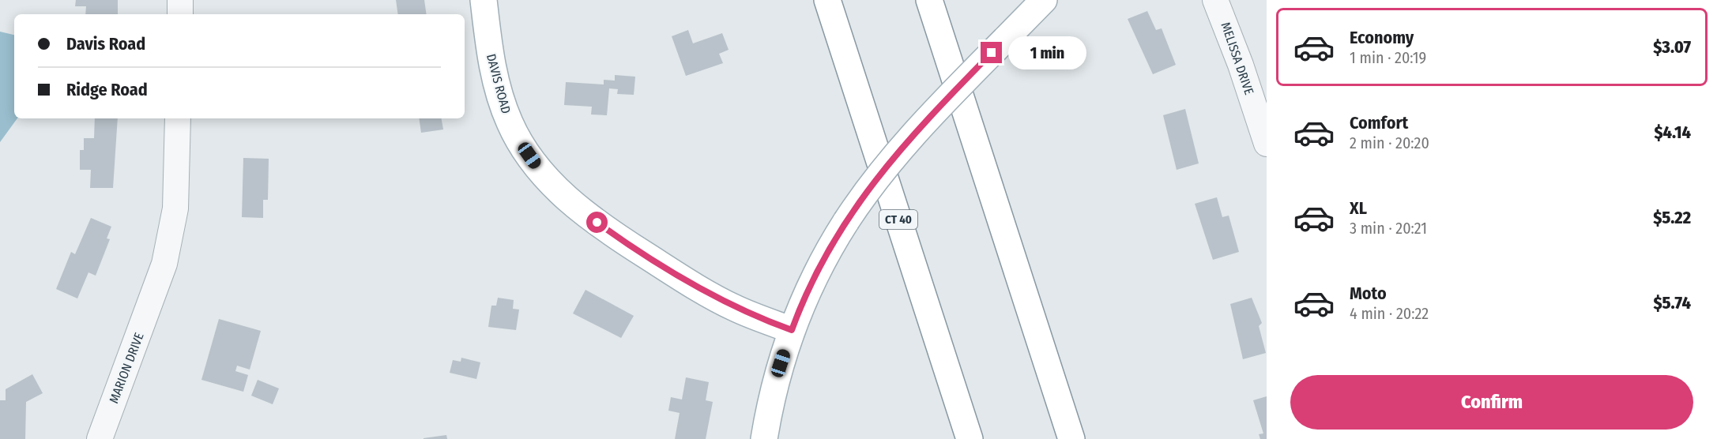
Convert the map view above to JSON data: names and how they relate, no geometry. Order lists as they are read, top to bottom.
{
  "streets": {
    "main road": ["DAVIS ROAD", "CT 40"],
    "street": ["MELISSA DRIVE", "MARION DRIVE"]
  },
  "page": {
    "list": [
      {
        "name": "Economy",
        "note": "1 min · 20:19",
        "value": "$3.07"
      },
      {
        "name": "Comfort",
        "note": "2 min · 20:20",
        "value": "$4.14"
      },
      {
        "name": "XL",
        "note": "3 min · 20:21",
        "value": "$5.22"
      },
      {
        "name": "Moto",
        "note": "4 min · 20:22",
        "value": "$5.74"
      }
    ],
    "banner": ["Davis Road", "Ridge Road"],
    "bubble": "1 min",
    "buttons": "Confirm"
  }
}
